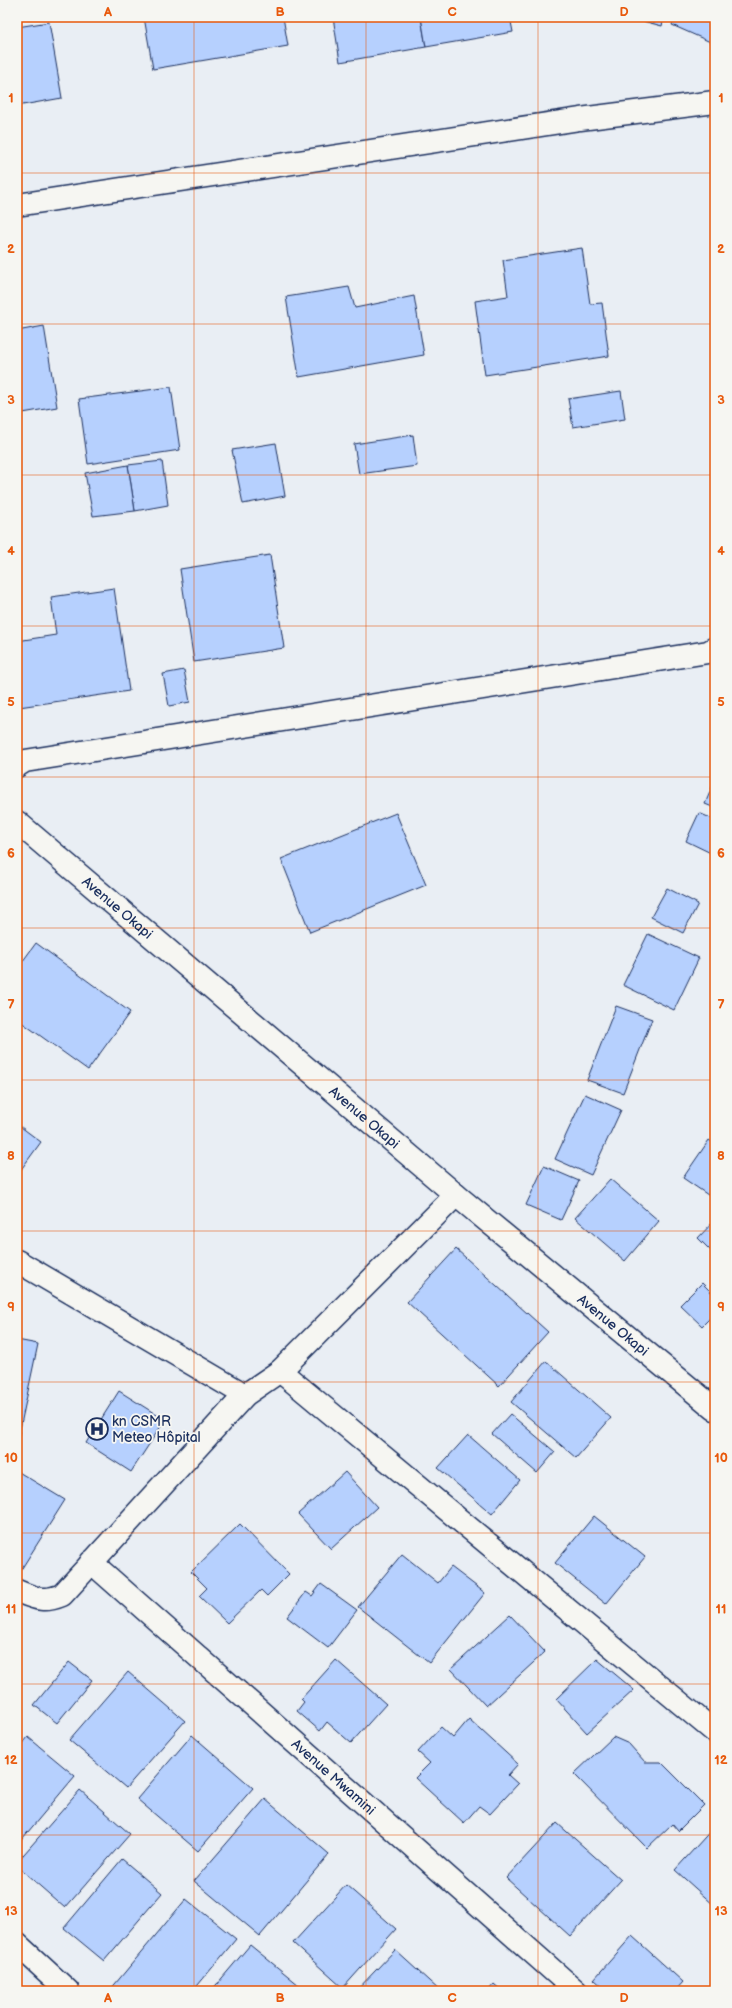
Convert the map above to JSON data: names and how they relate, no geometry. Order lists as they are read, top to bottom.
{
  "streets": {
    "street": ["Avenue Okapi", "Avenue Mwamini"]
  },
  "places": {
    "hospital": ["kn CSMR Meteo Hôpital"]
  },
  "grid": {
    "columns": [
      "A",
      "B",
      "C",
      "D"
    ],
    "rows": [
      "1",
      "2",
      "3",
      "4",
      "5",
      "6",
      "7",
      "8",
      "9",
      "10",
      "11",
      "12",
      "13"
    ]
  }
}
